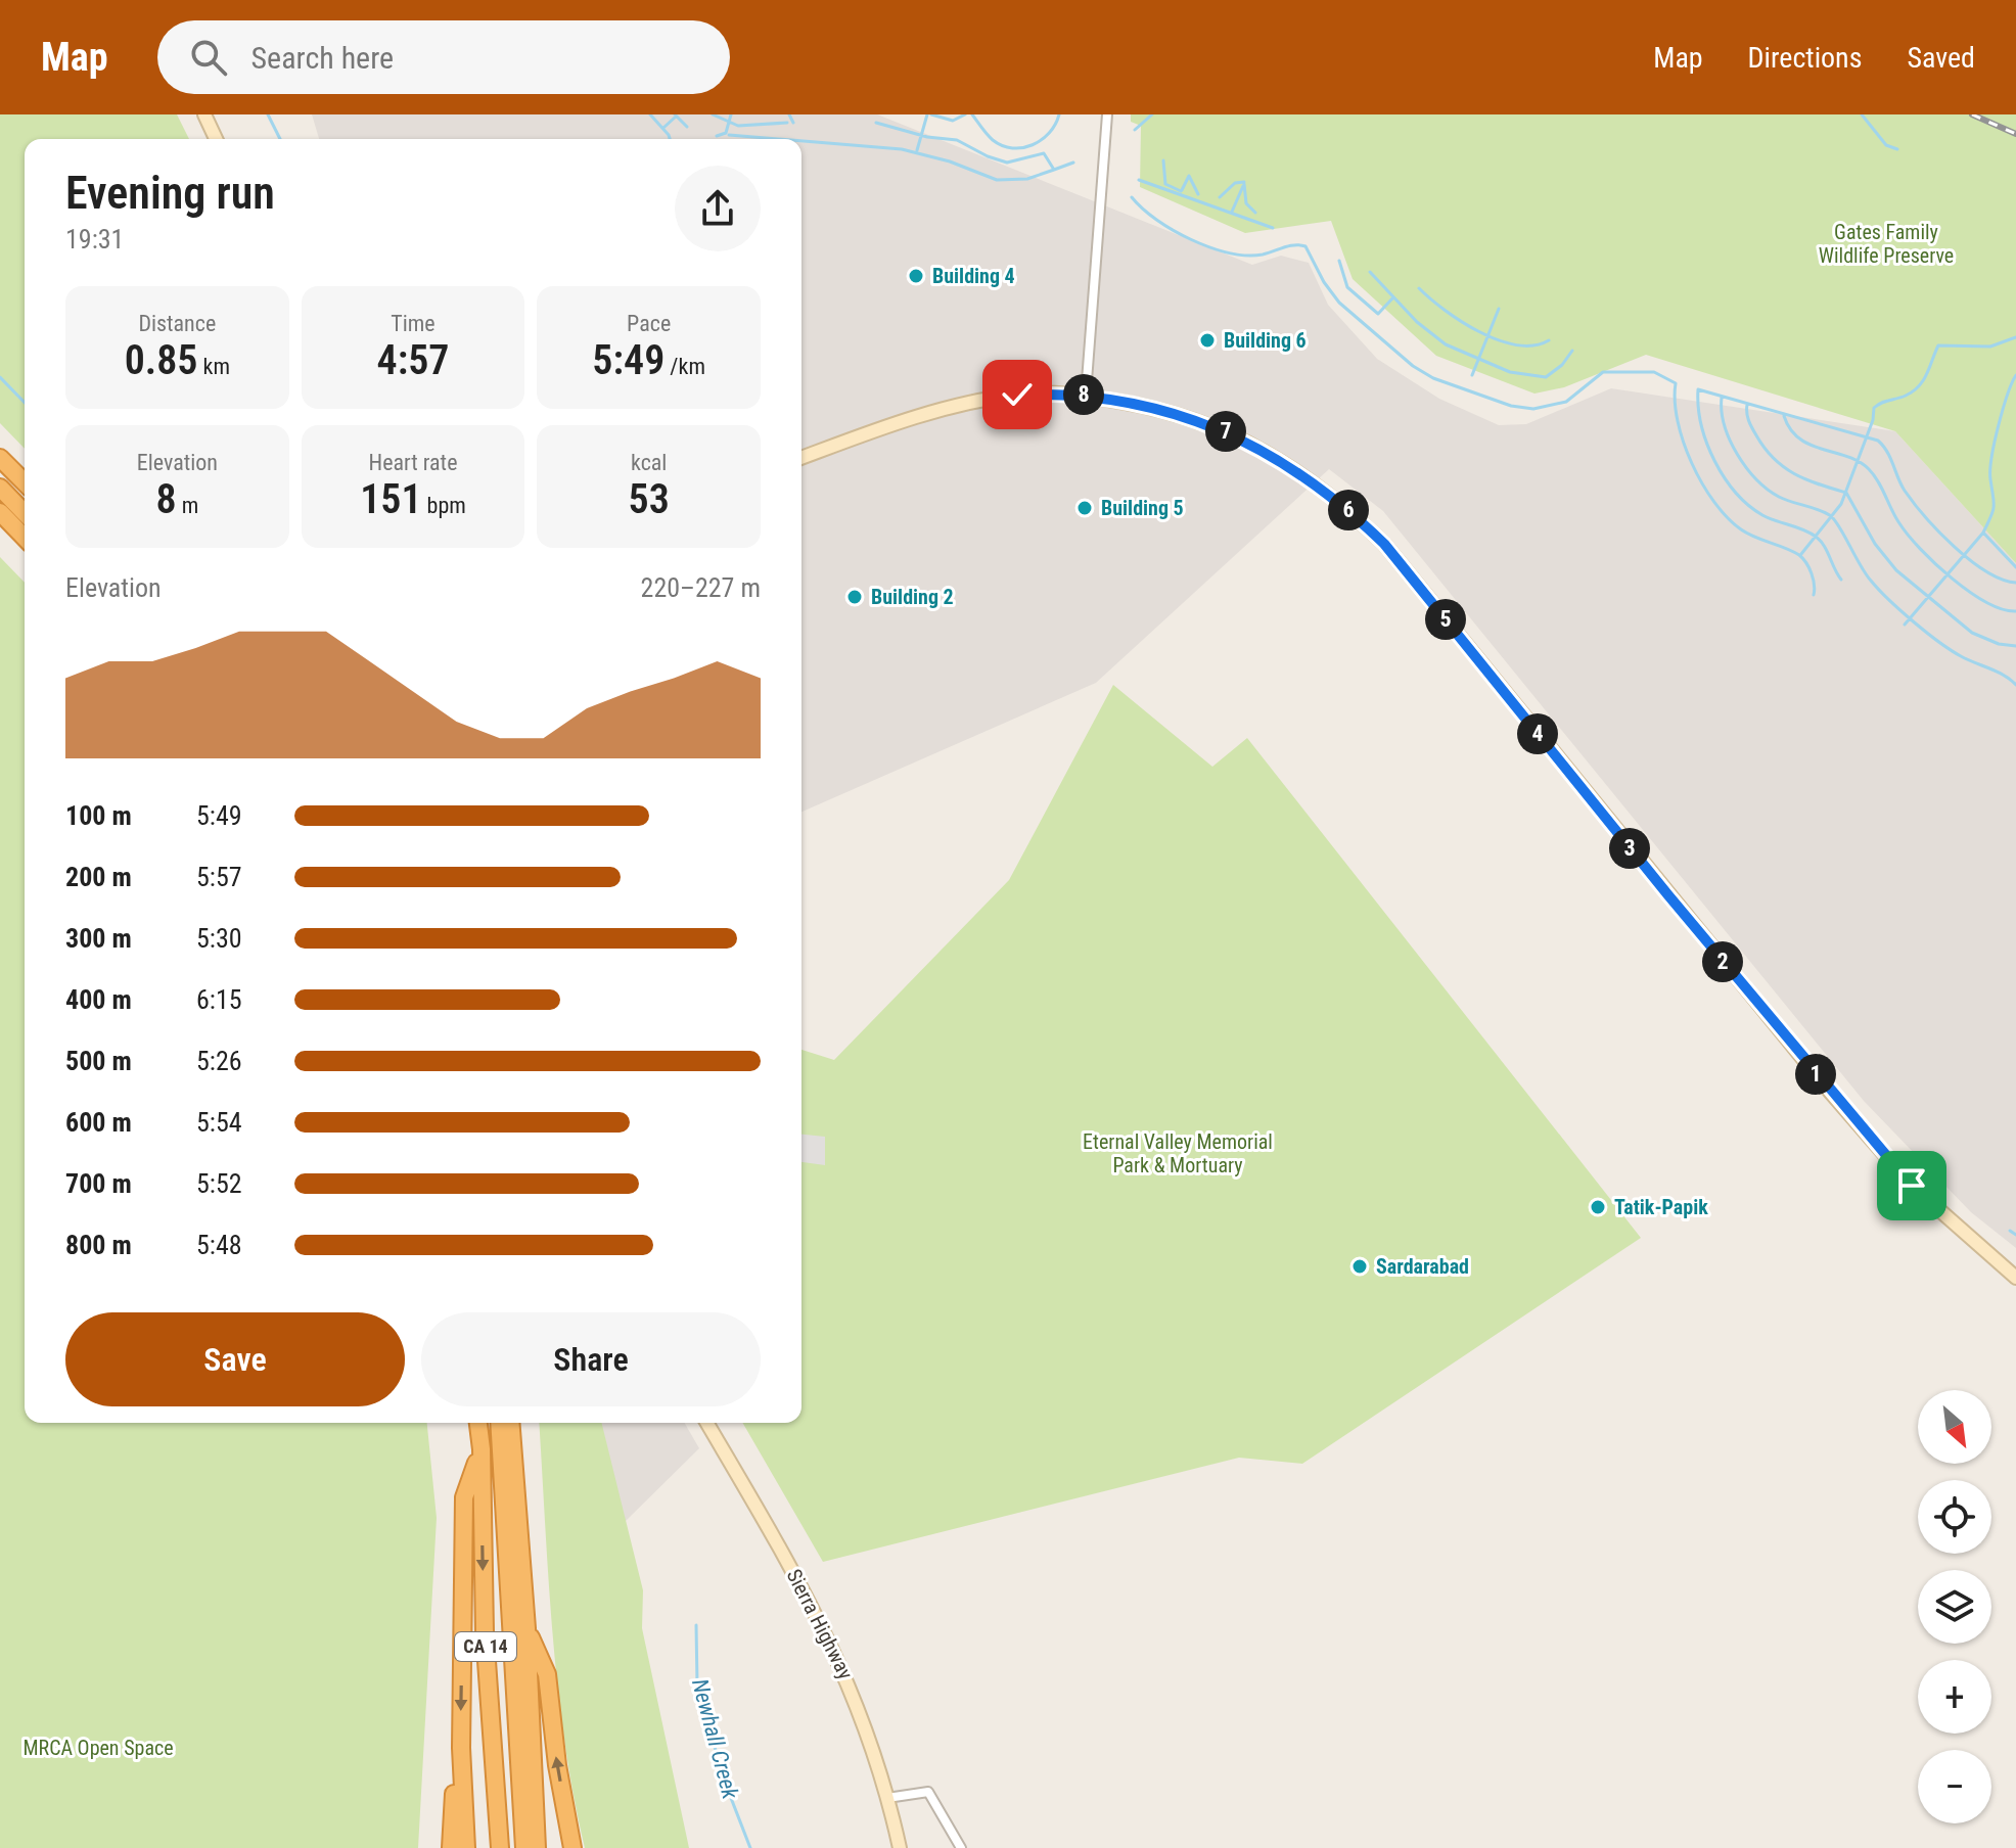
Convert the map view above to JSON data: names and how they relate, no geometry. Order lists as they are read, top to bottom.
{
  "streets": {
    "highway": ["CA 14"],
    "street": ["Sierra Highway"]
  },
  "water": ["Newhall Creek"],
  "parks": ["Gates Family Wildlife Preserve", "Eternal Valley Memorial Park & Mortuary", "MRCA Open Space"],
  "places": [
    "Building 4",
    "Building 6",
    "Building 5",
    "Building 2",
    "Tatik-Papik",
    "Sardarabad"
  ],
  "north": "bottom right",
  "page": {
    "header": "Map",
    "search": "Search here",
    "nav": ["Map", "Directions", "Saved"],
    "heading": ["Evening run", "19:31"],
    "stats": [
      ["Distance", "0.85 km"],
      ["Time", "4:57"],
      ["Pace", "5:49 /km"],
      ["Elevation", "8 m"],
      ["Heart rate", "151 bpm"],
      ["kcal", "53"]
    ],
    "pins": [
      "8",
      "7",
      "6",
      "5",
      "4",
      "3",
      "2",
      "1"
    ],
    "chart": ["Elevation", "220–227 m"],
    "list": [
      {
        "name": "100 m",
        "note": "5:49"
      },
      {
        "name": "200 m",
        "note": "5:57"
      },
      {
        "name": "300 m",
        "note": "5:30"
      },
      {
        "name": "400 m",
        "note": "6:15"
      },
      {
        "name": "500 m",
        "note": "5:26"
      },
      {
        "name": "600 m",
        "note": "5:54"
      },
      {
        "name": "700 m",
        "note": "5:52"
      },
      {
        "name": "800 m",
        "note": "5:48"
      }
    ],
    "buttons": ["Save", "Share"],
    "map_buttons": ["+", "−"]
  }
}
